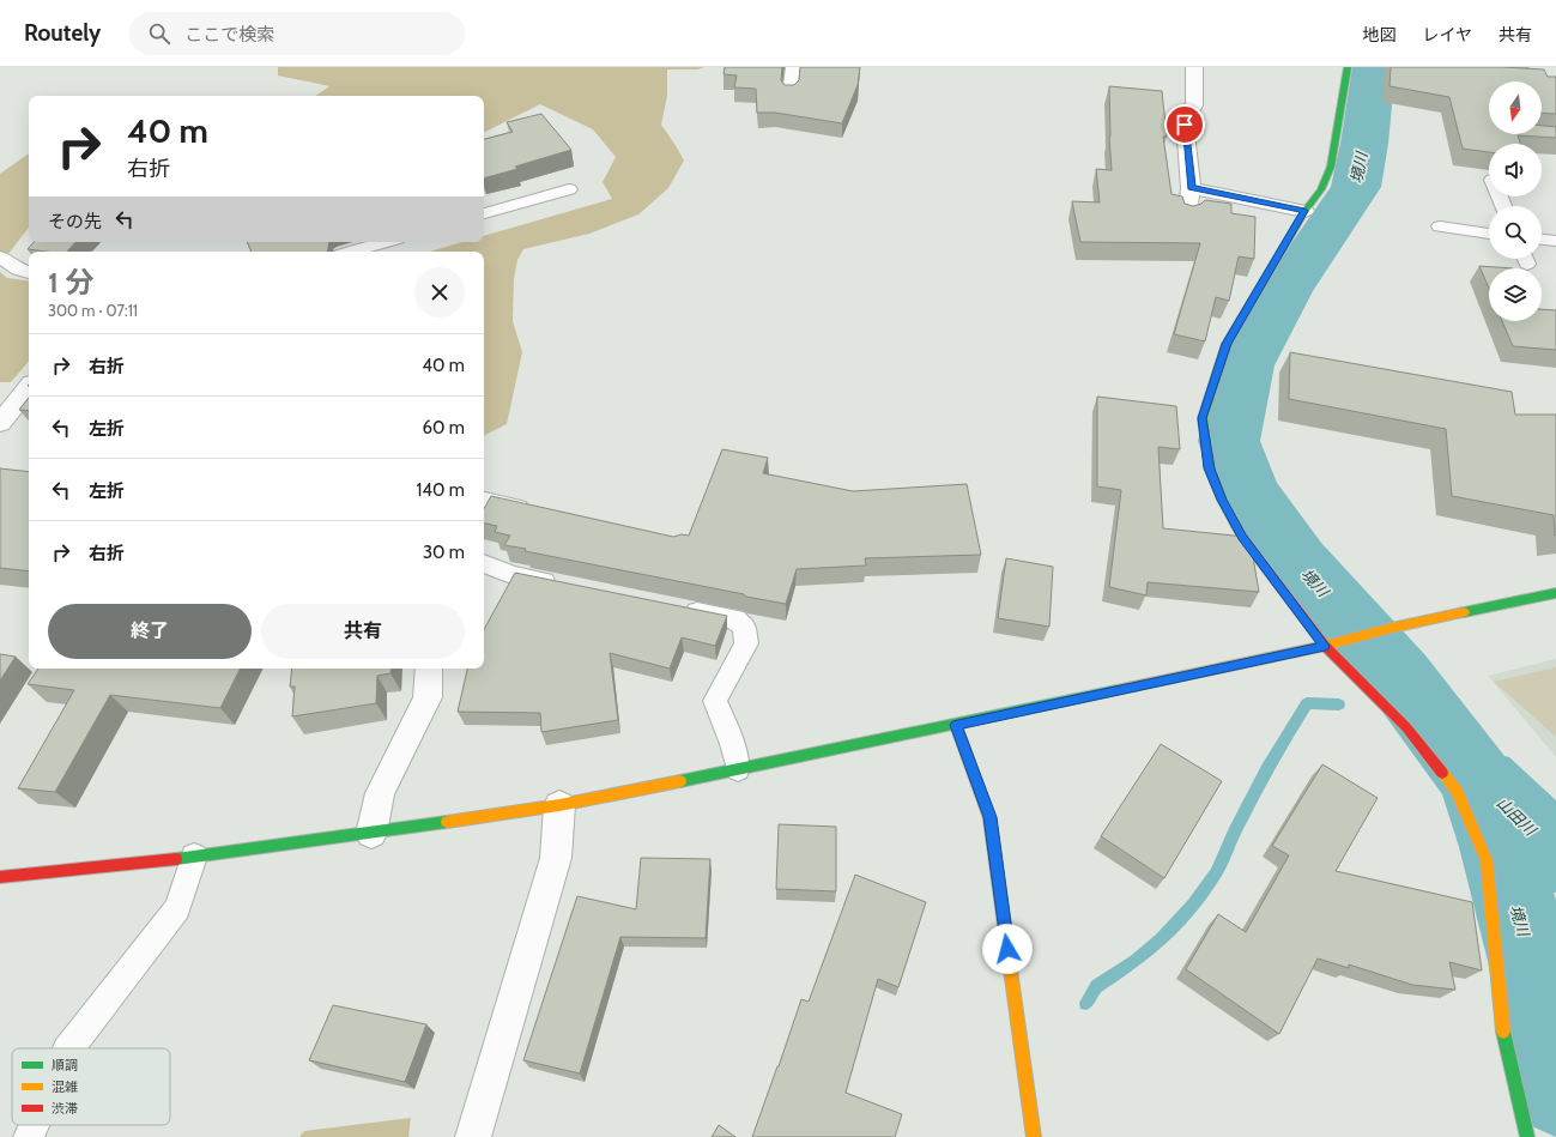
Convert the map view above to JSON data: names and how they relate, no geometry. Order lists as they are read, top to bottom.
{
  "water": ["境川", "山田川"],
  "legend": ["順調", "混雑", "渋滞"],
  "north": "bottom",
  "page": {
    "header": "Routely",
    "search": "ここで検索",
    "nav": ["地図", "レイヤ", "共有"],
    "turn": ["40 m", "右折"],
    "then": "その先",
    "heading": ["1 分", "300 m · 07:11"],
    "list": [
      {
        "name": "右折",
        "value": "40 m"
      },
      {
        "name": "左折",
        "value": "60 m"
      },
      {
        "name": "左折",
        "value": "140 m"
      },
      {
        "name": "右折",
        "value": "30 m"
      }
    ],
    "buttons": ["終了", "共有"]
  }
}
